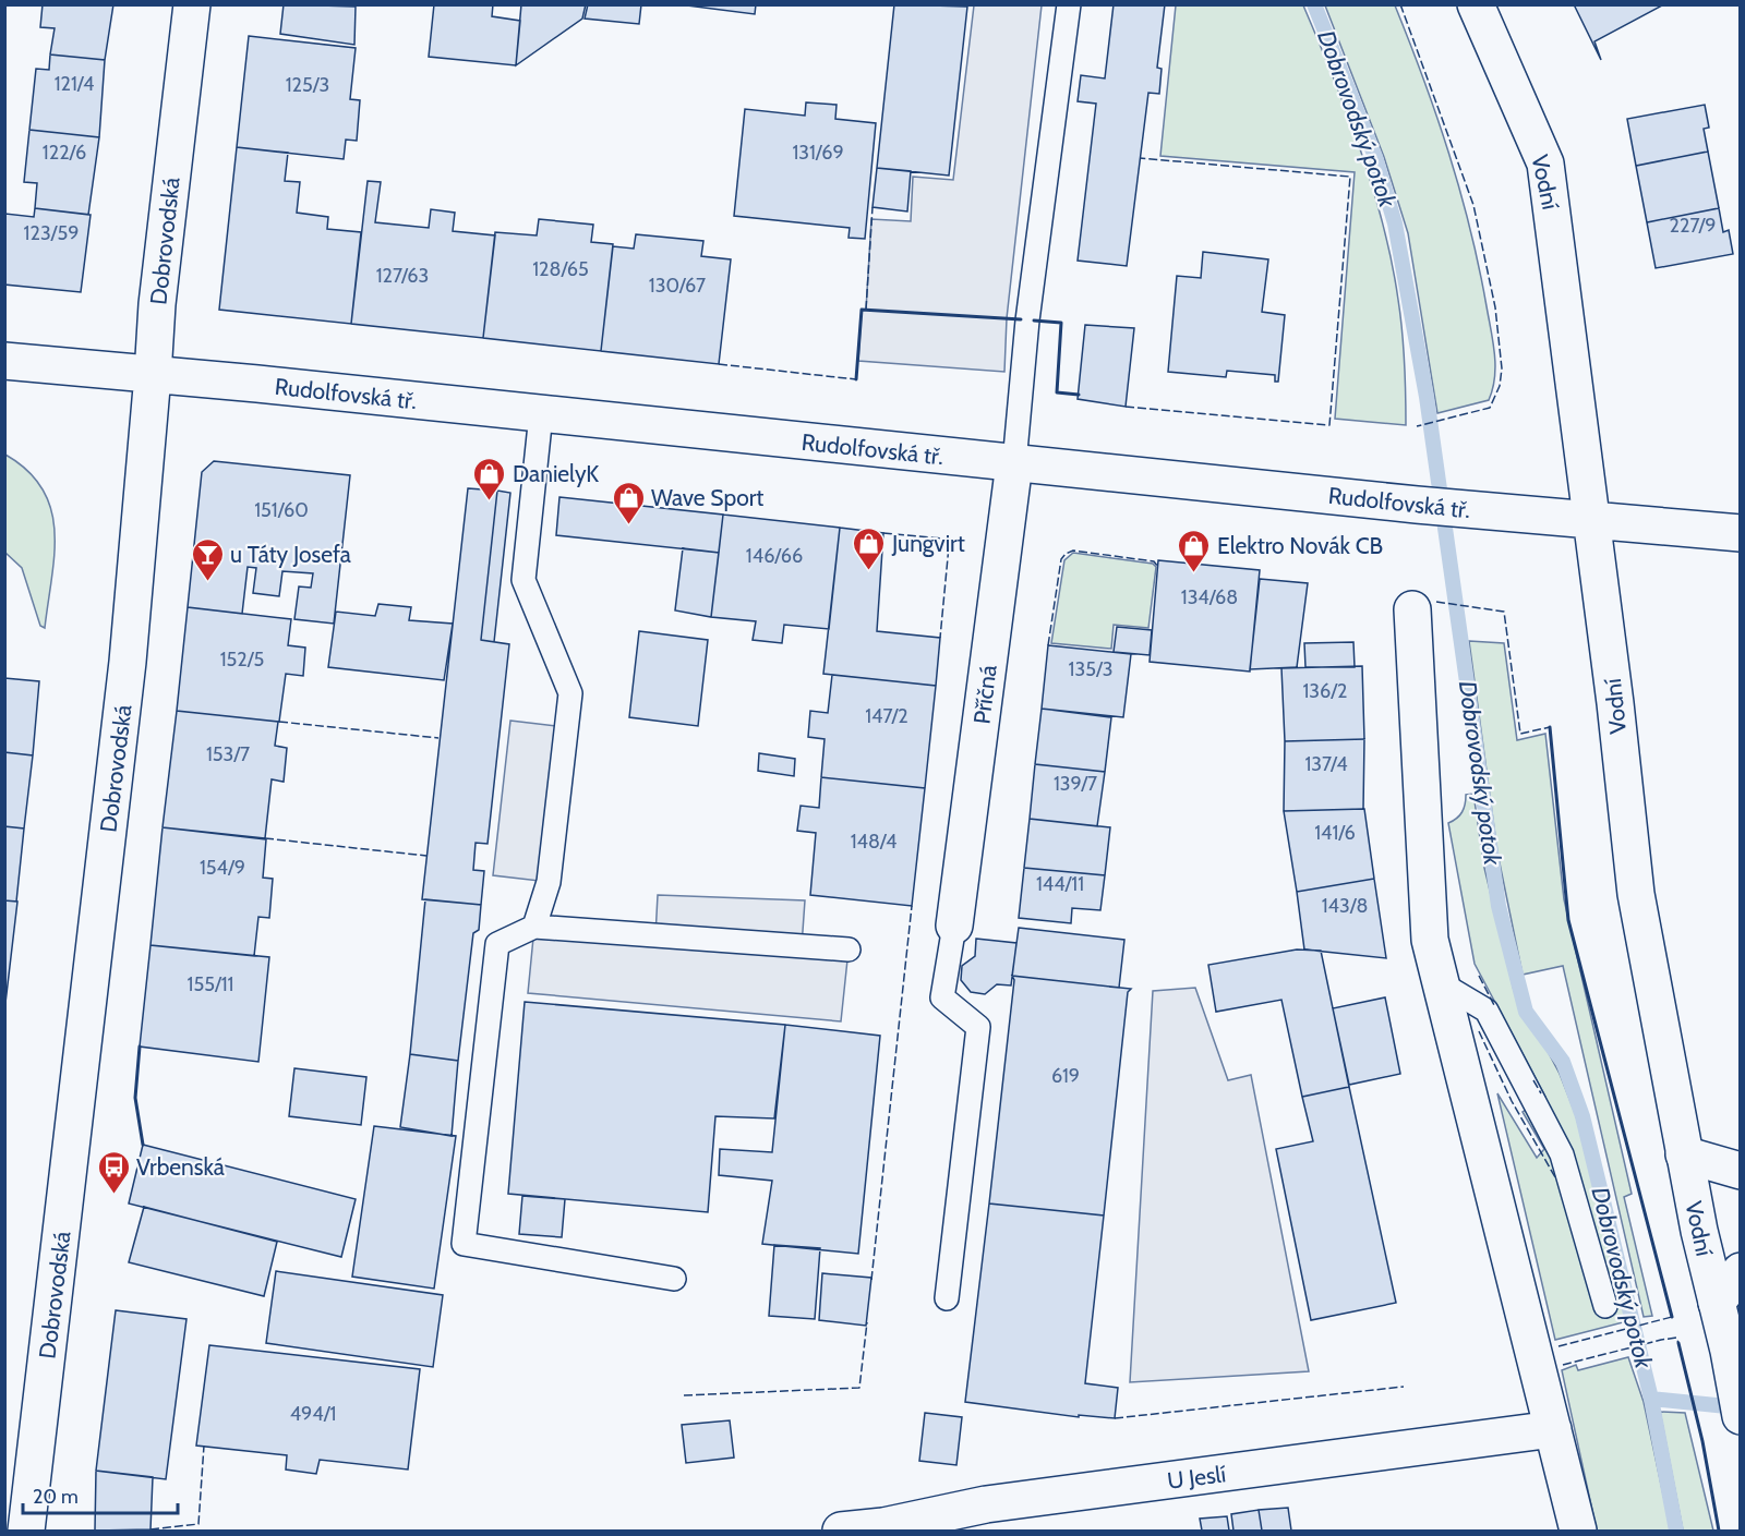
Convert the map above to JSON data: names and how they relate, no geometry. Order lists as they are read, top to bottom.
{
  "streets": {
    "street": [
      "Vodní",
      "Dobrovodská",
      "Rudolfovská tř.",
      "Příčná",
      "U Jeslí"
    ]
  },
  "crossings": [
    ["Vodní", "Rudolfovská tř."],
    ["Dobrovodská", "Rudolfovská tř."],
    ["Rudolfovská tř.", "Příčná"]
  ],
  "water": ["Dobrovodský potok"],
  "places": {
    "shop": [
      "DanielyK",
      "Wave Sport",
      "Jungvirt",
      "Elektro Novák CB"
    ],
    "bar": ["u Táty Josefa"],
    "bus stop": ["Vrbenská"]
  },
  "house_numbers": [
    "121/4",
    "125/3",
    "122/6",
    "131/69",
    "227/9",
    "123/59",
    "128/65",
    "127/63",
    "130/67",
    "151/60",
    "146/66",
    "134/68",
    "152/5",
    "135/3",
    "136/2",
    "147/2",
    "153/7",
    "137/4",
    "139/7",
    "141/6",
    "148/4",
    "154/9",
    "144/11",
    "143/8",
    "155/11",
    "619",
    "494/1"
  ],
  "scale_bar": "20 m"
}
